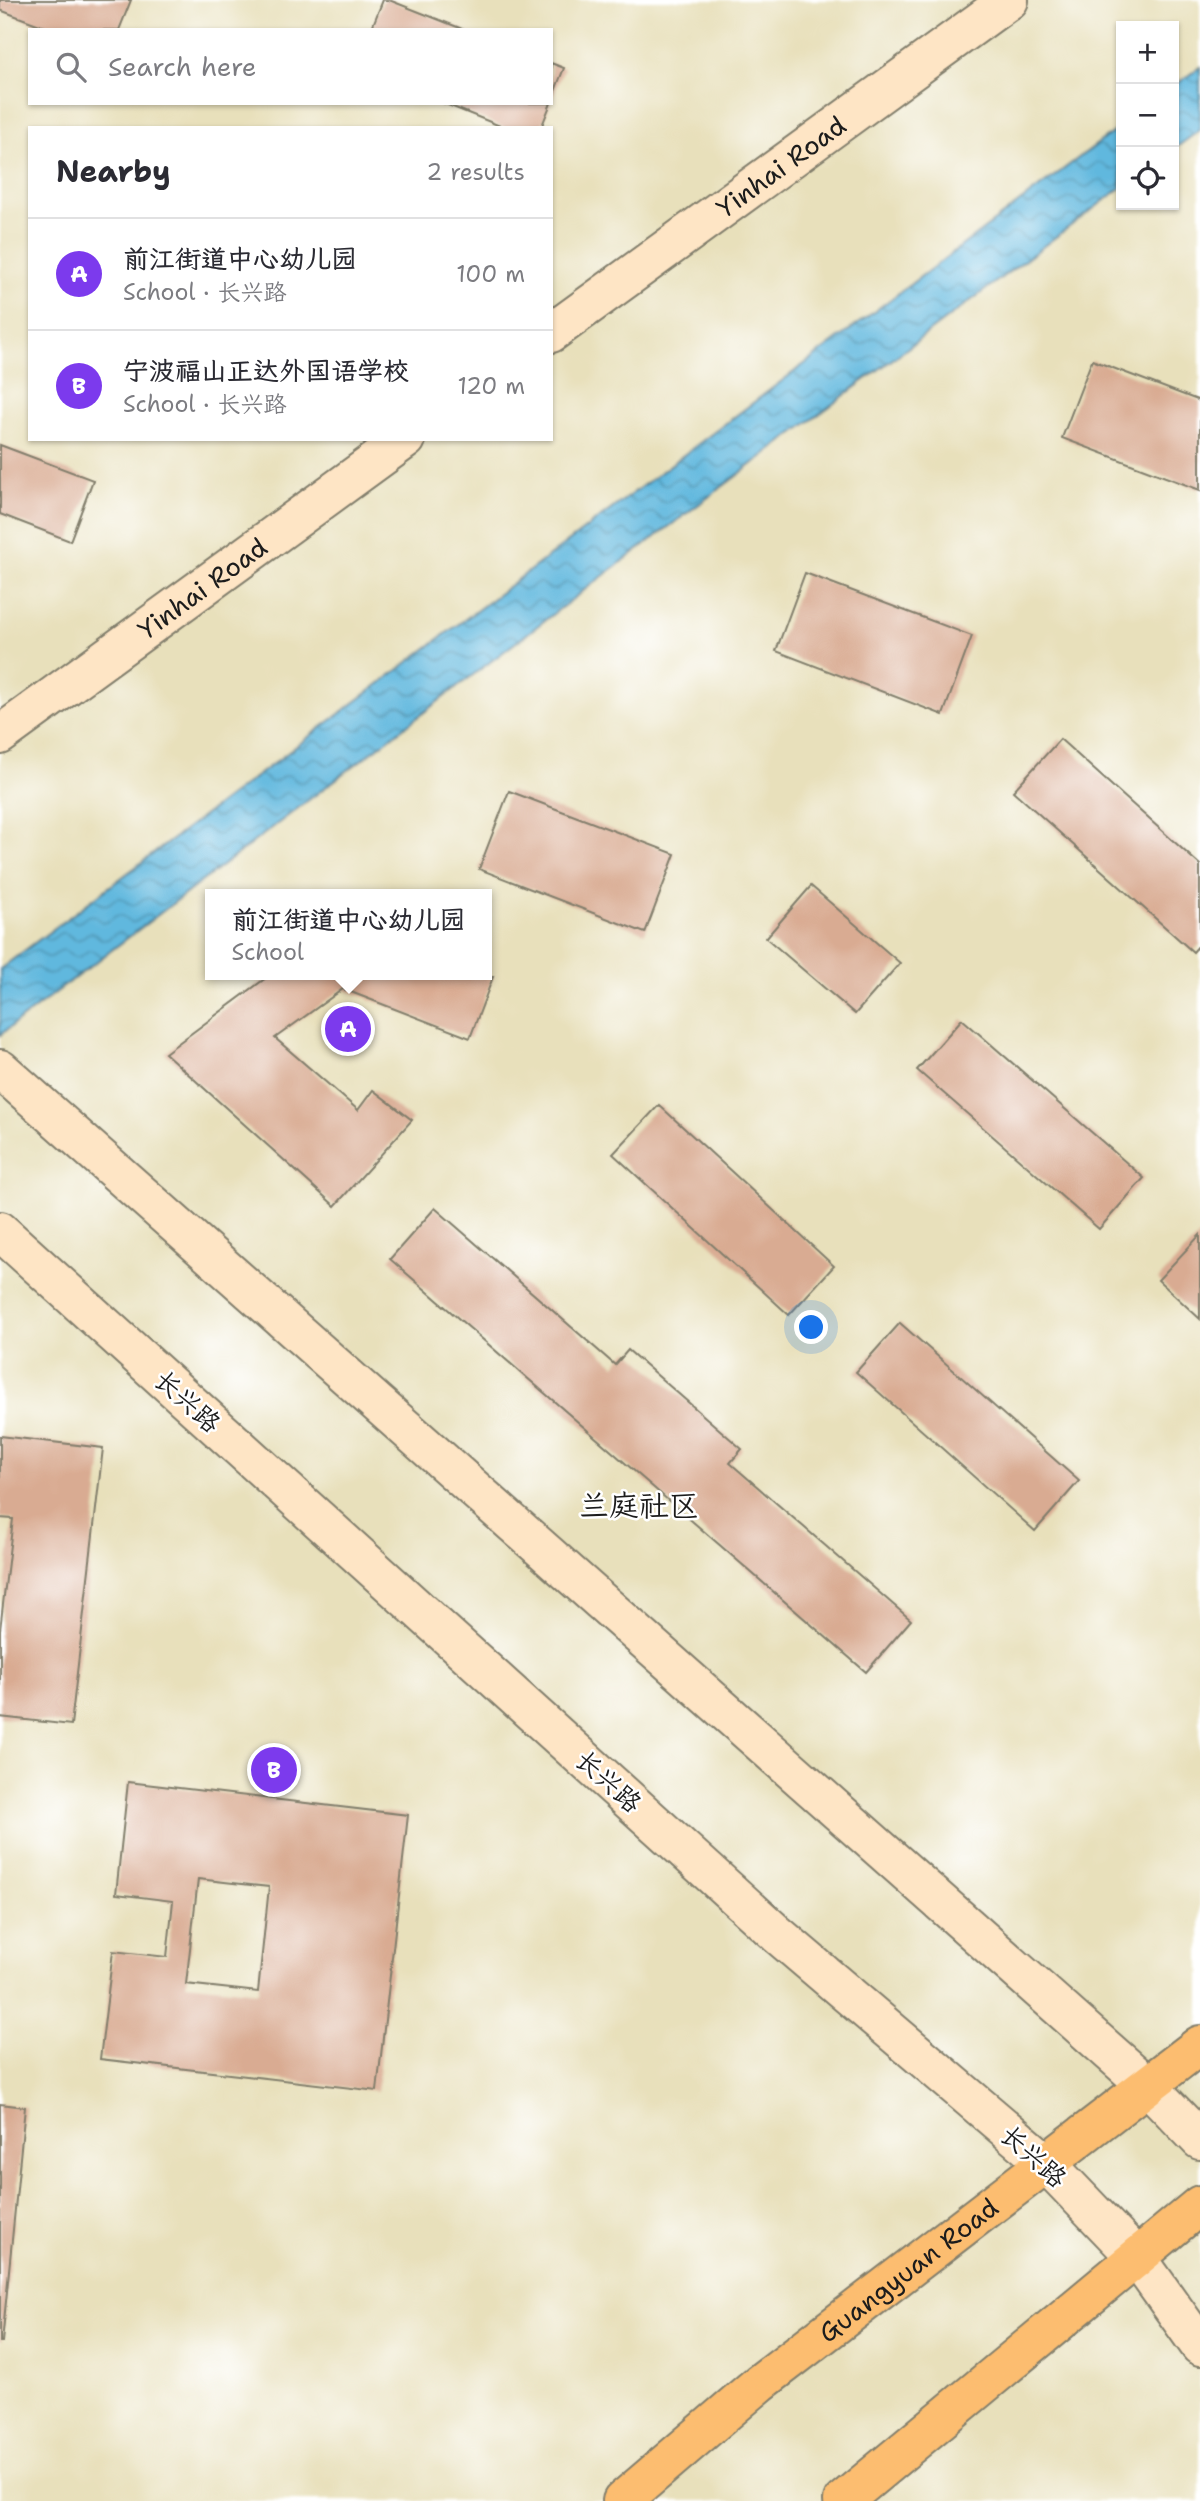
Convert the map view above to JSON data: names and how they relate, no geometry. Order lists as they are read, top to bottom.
{
  "streets": {
    "main road": ["Yinhai Road", "长兴路", "Guangyuan Road"]
  },
  "crossings": [
    ["长兴路", "Guangyuan Road"]
  ],
  "districts": ["兰庭社区"],
  "page": {
    "map_buttons": ["+", "−"],
    "search": "Search here",
    "heading": ["Nearby", "2 results"],
    "list": [
      {
        "mark": "A",
        "name": "前江街道中心幼儿园",
        "note": "School · 长兴路",
        "value": "100 m"
      },
      {
        "mark": "B",
        "name": "宁波福山正达外国语学校",
        "note": "School · 长兴路",
        "value": "120 m"
      }
    ],
    "popup": ["前江街道中心幼儿园", "School"],
    "pins": ["A", "B"]
  }
}
